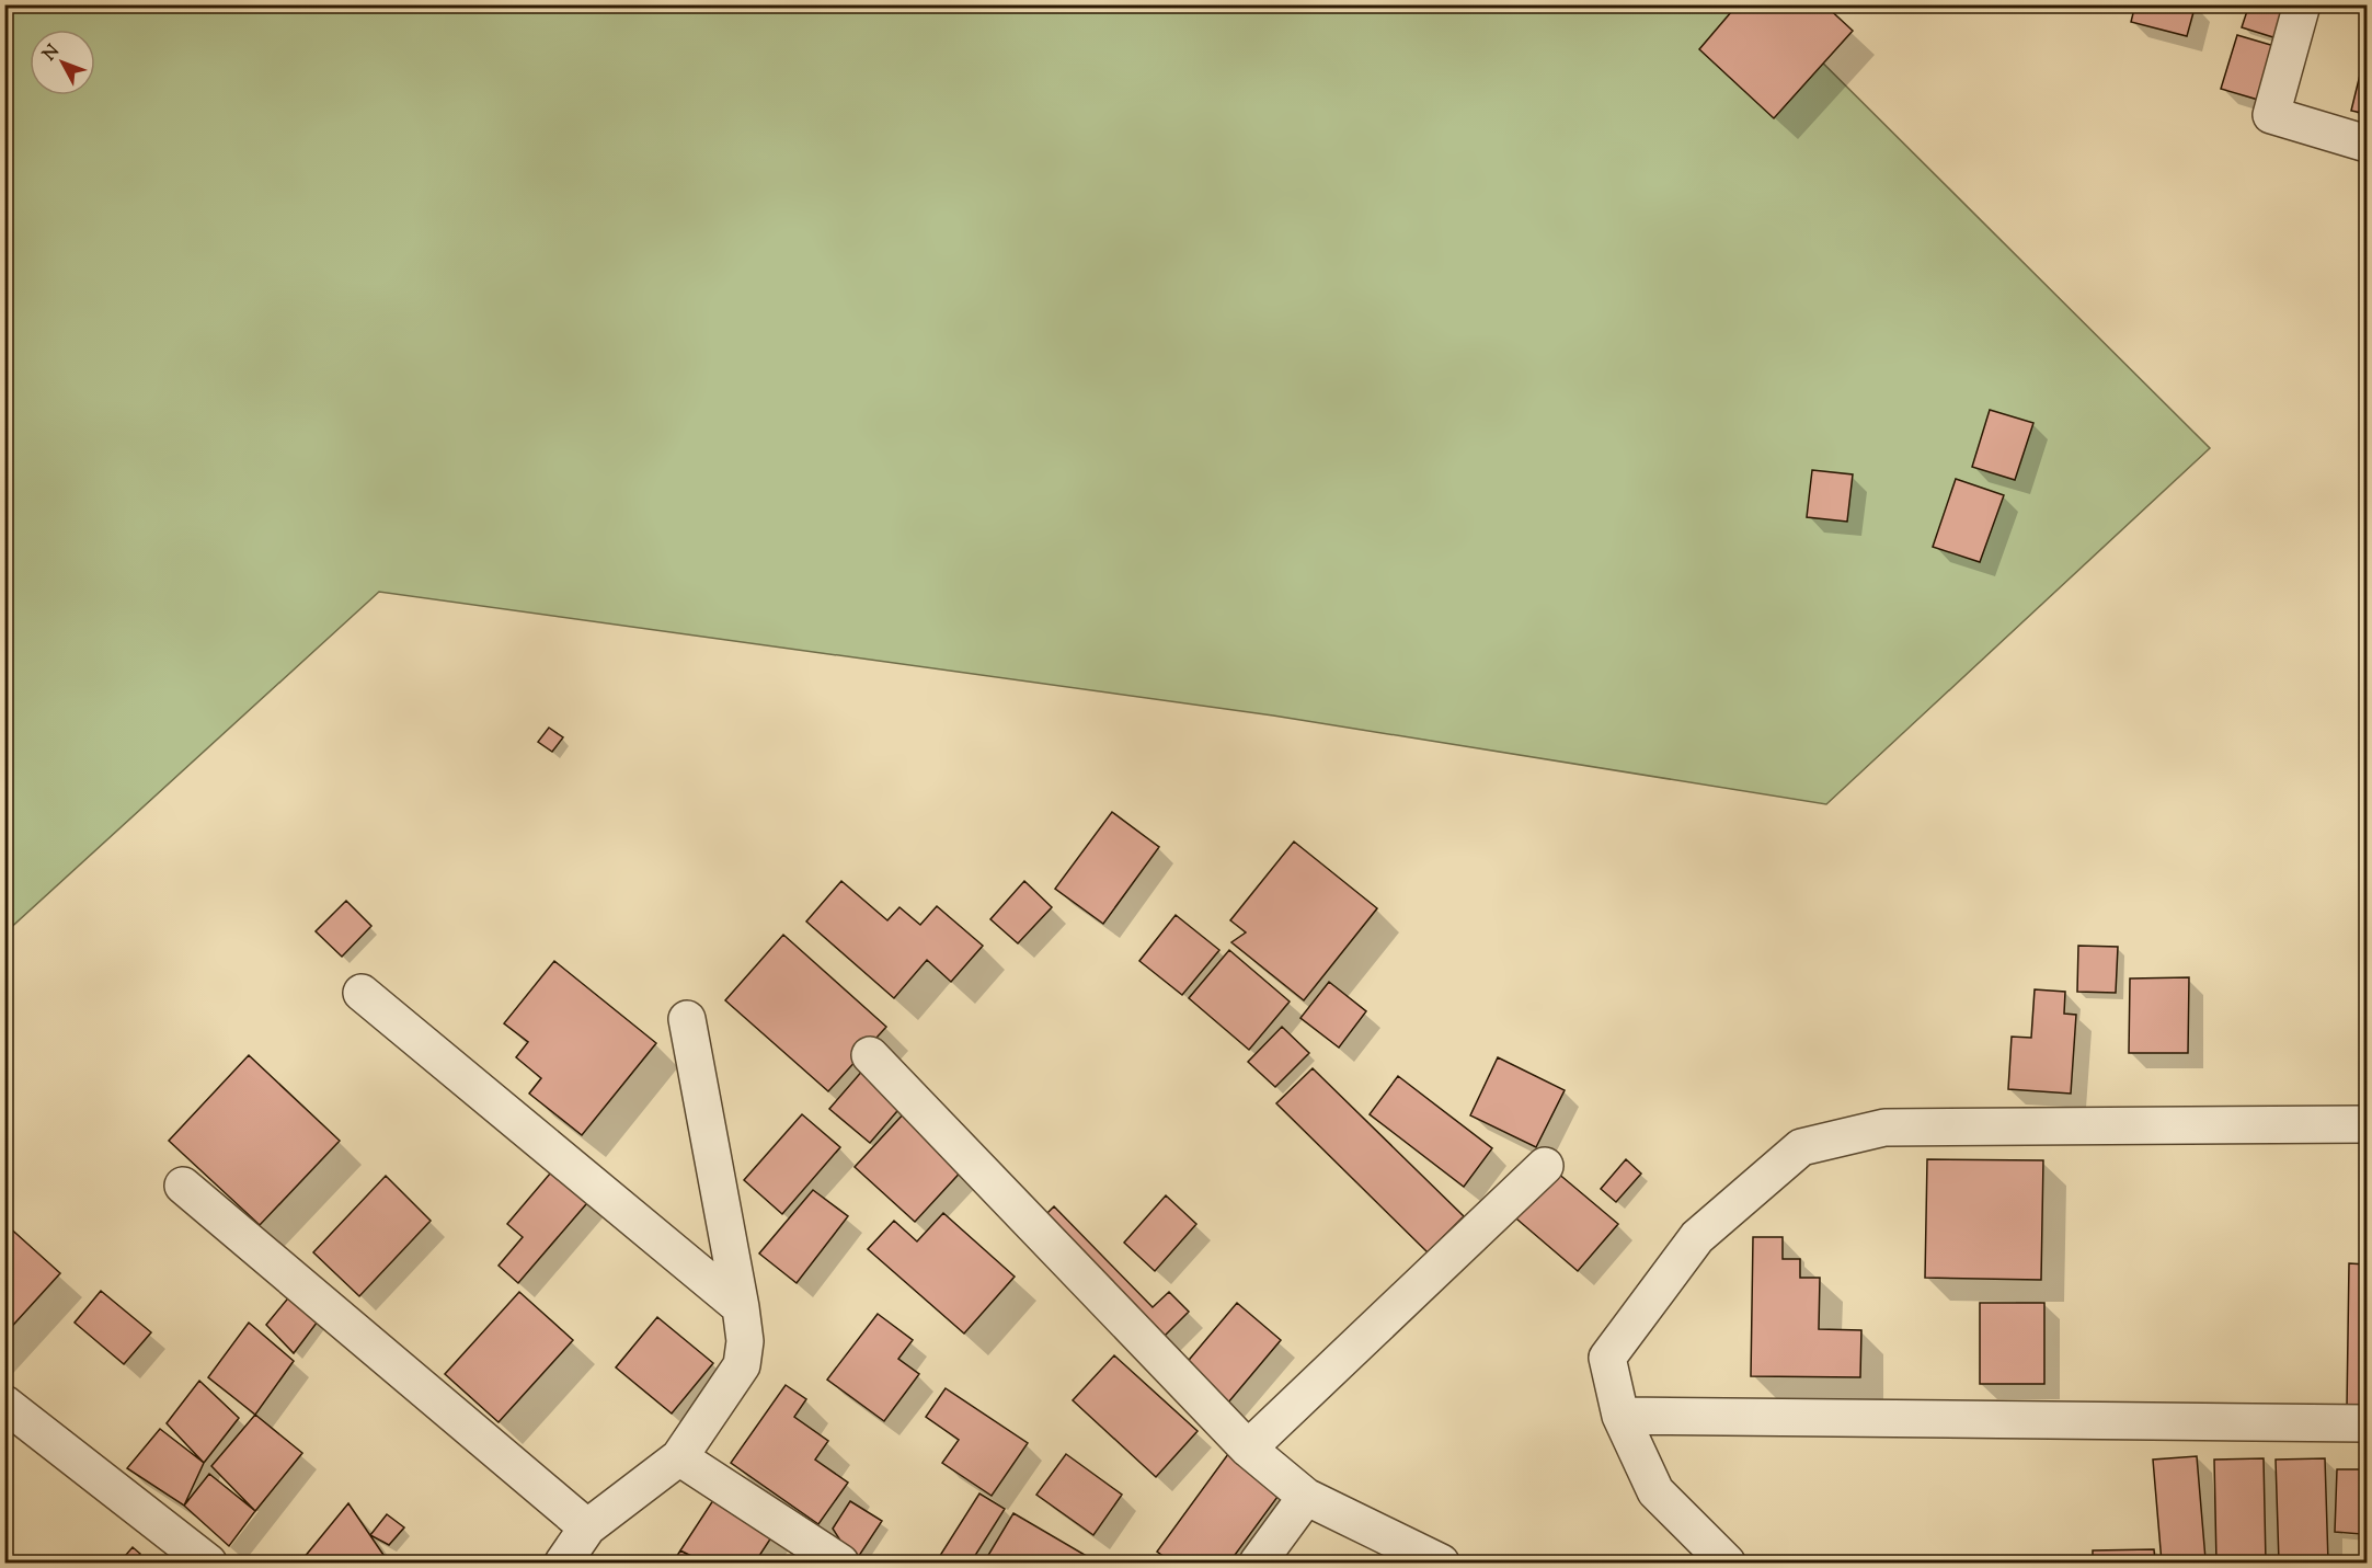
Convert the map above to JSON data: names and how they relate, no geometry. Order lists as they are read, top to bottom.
{
  "north": "top left"
}
